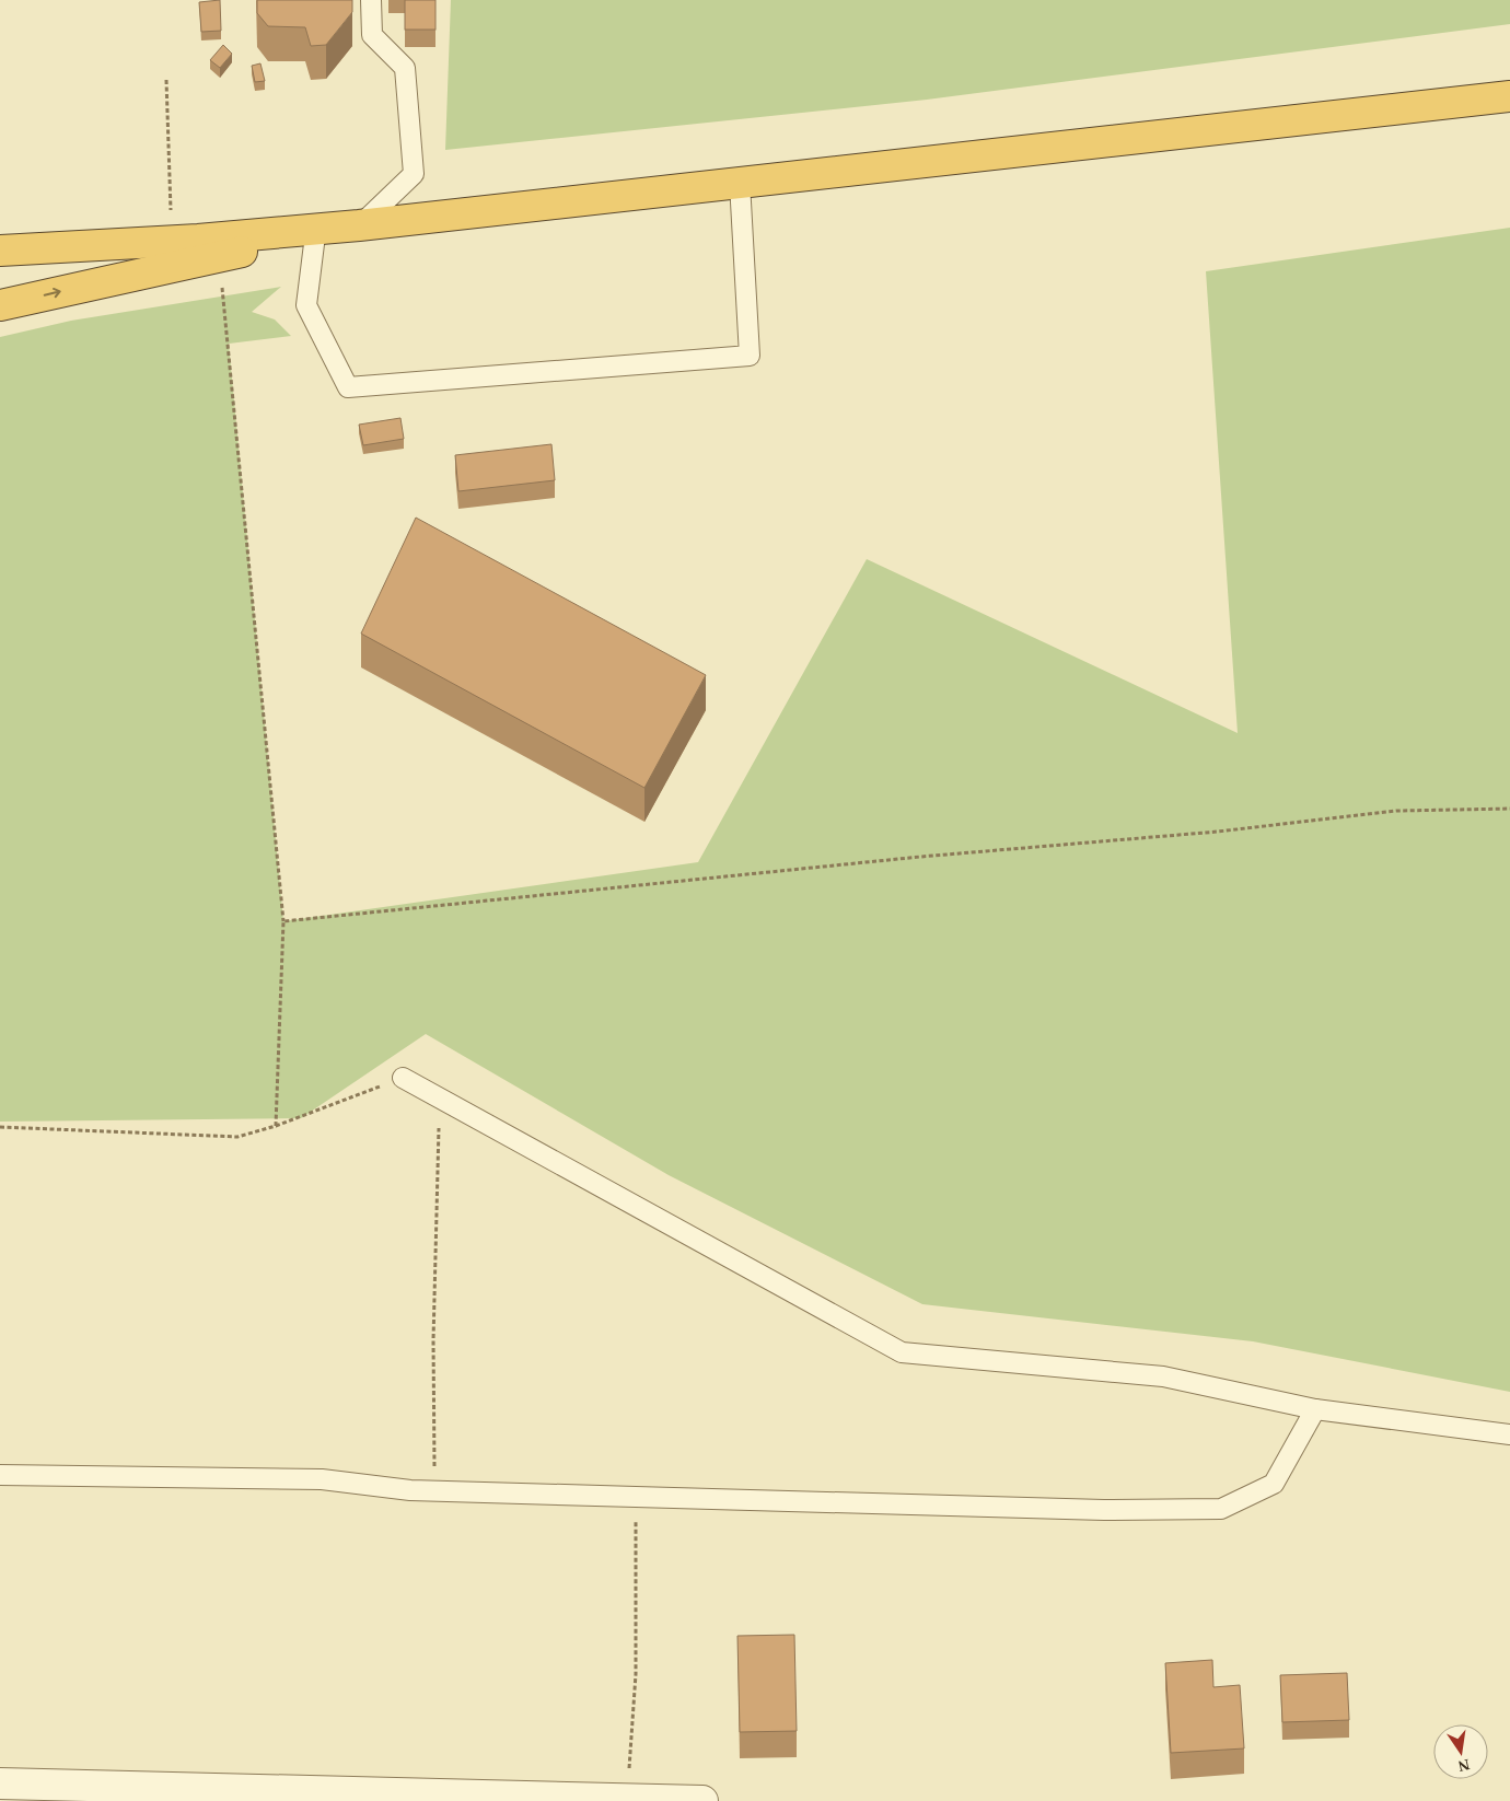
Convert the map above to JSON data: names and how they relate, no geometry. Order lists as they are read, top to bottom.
{
  "north": "bottom"
}
